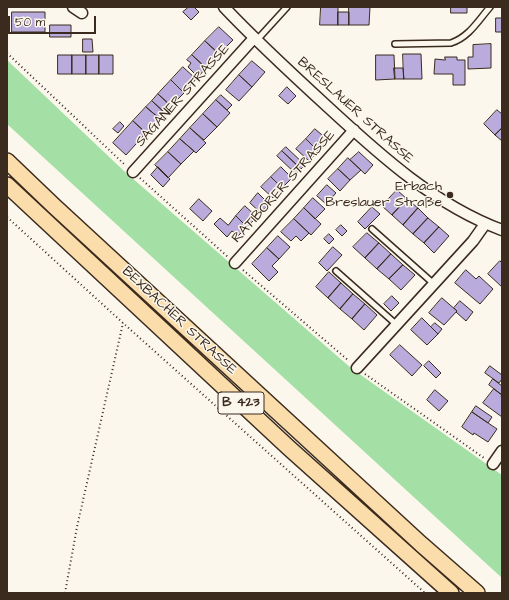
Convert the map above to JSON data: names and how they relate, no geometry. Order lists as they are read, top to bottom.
{
  "streets": {
    "main road": ["BEXBACHER STRASSE", "B 423"],
    "street": ["SAGANER STRASSE", "BRESLAUER STRASSE", "RATIBORER STRASSE"]
  },
  "crossings": [
    ["SAGANER STRASSE", "BRESLAUER STRASSE"],
    ["BRESLAUER STRASSE", "RATIBORER STRASSE"]
  ],
  "places": ["Erbach Breslauer Straße"],
  "scale_bar": "50 m"
}
